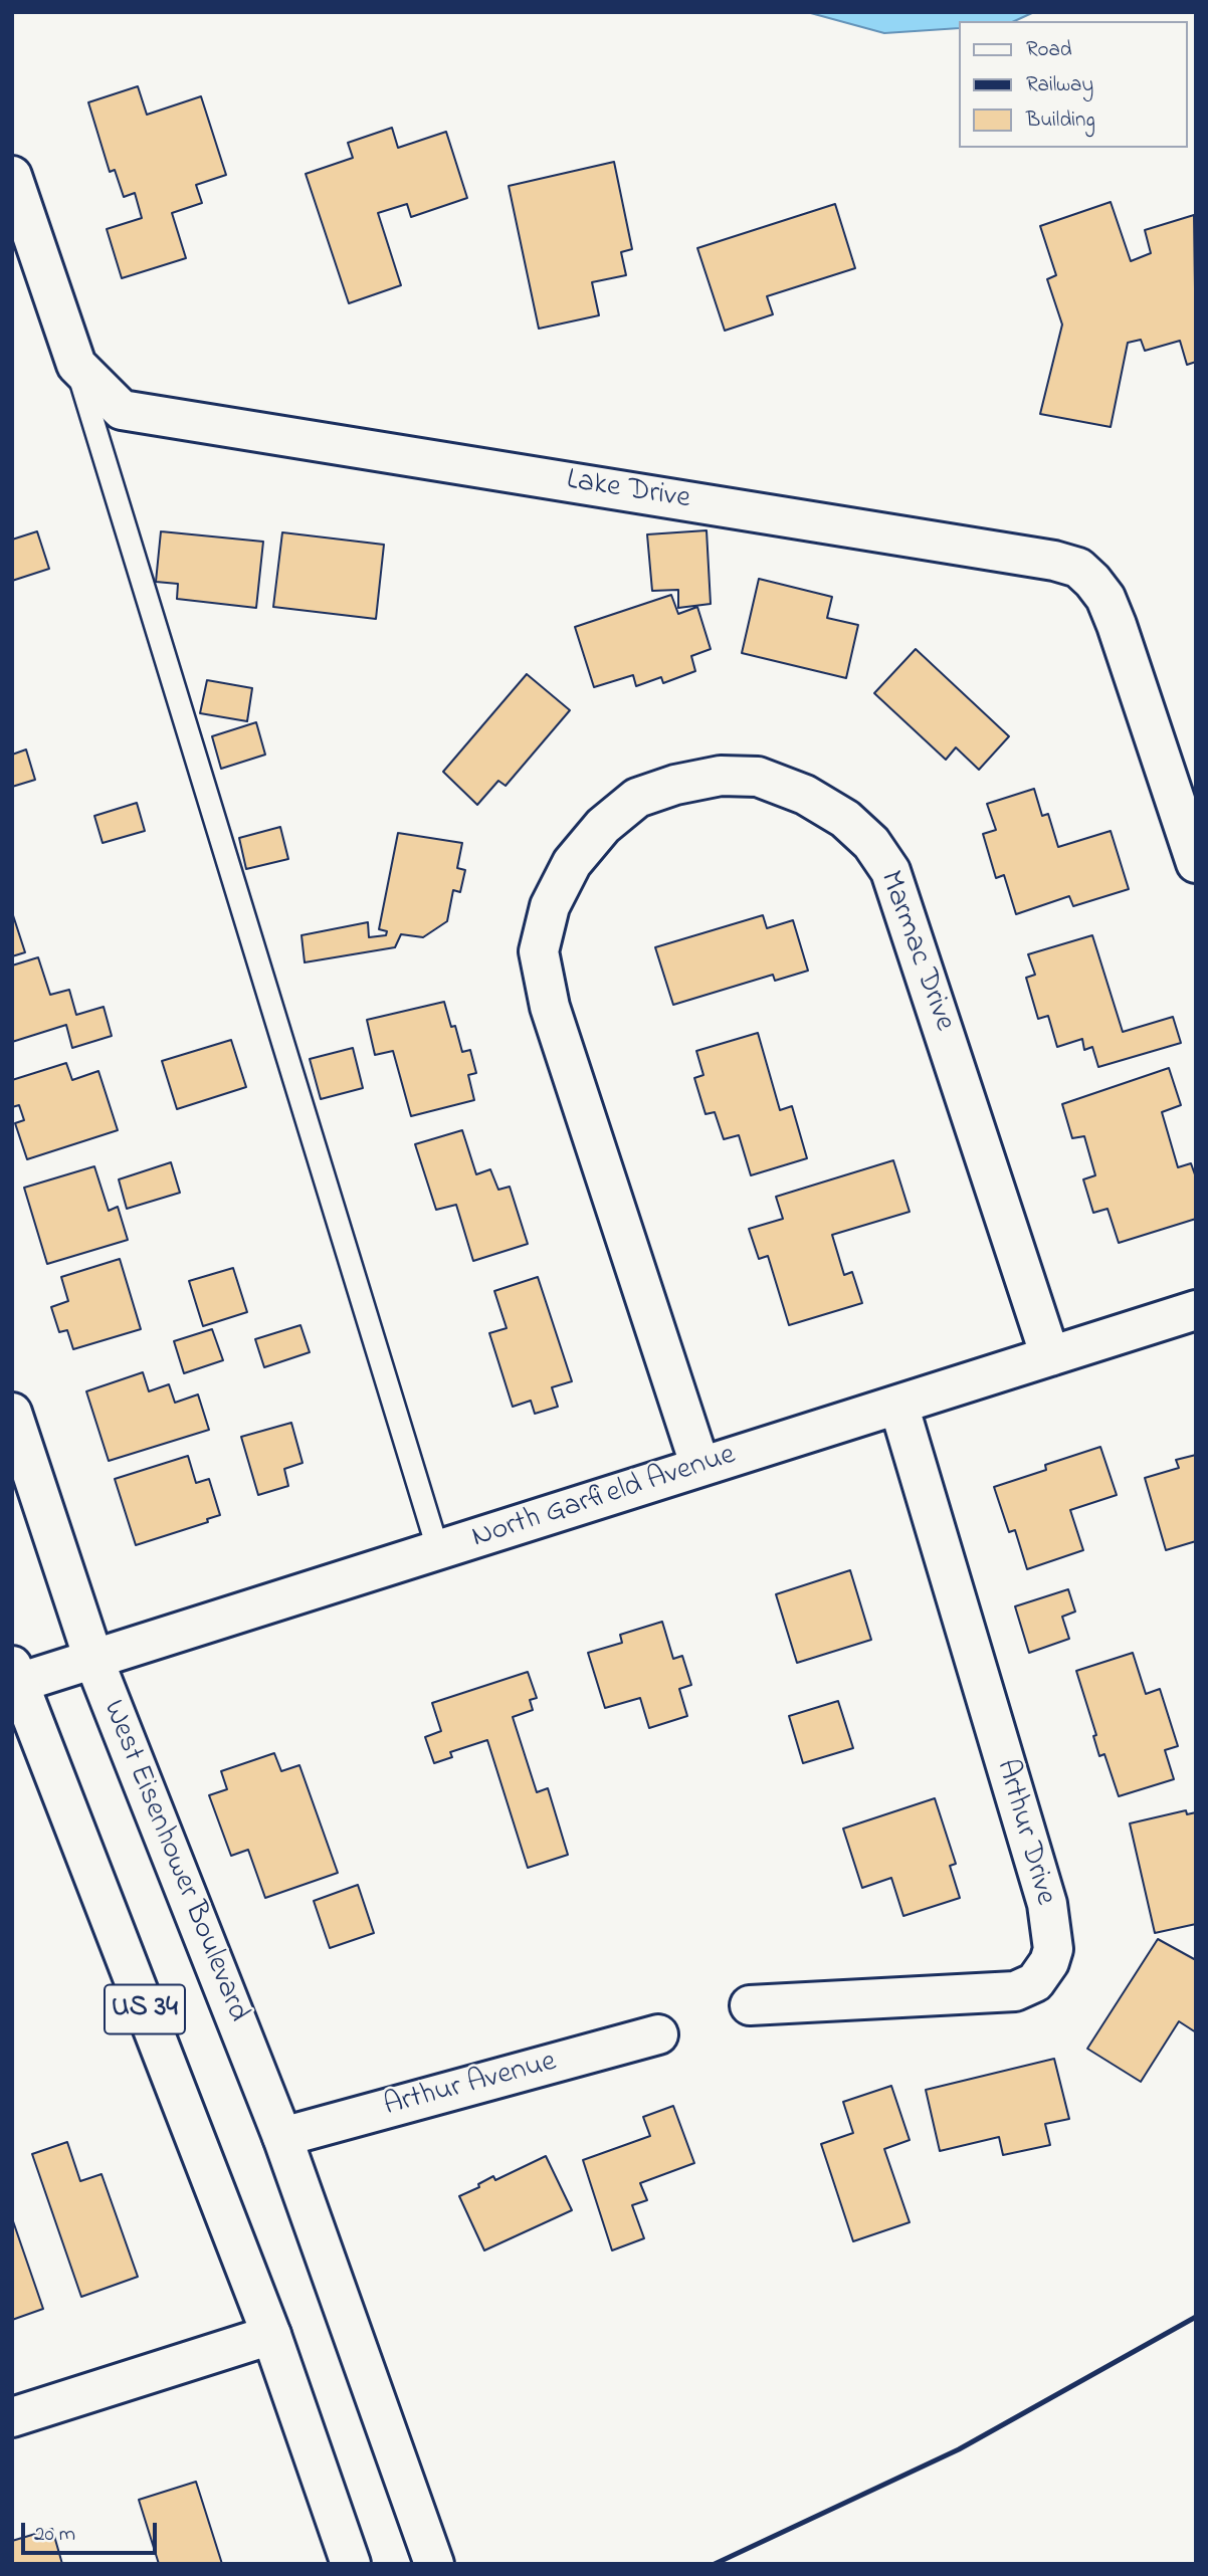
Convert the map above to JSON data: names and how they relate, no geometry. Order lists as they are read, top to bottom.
{
  "streets": {
    "main road": [
      "Lake Drive",
      "Marmac Drive",
      "North Garfield Avenue",
      "Arthur Drive",
      "West Eisenhower Boulevard",
      "US 34",
      "Arthur Avenue"
    ]
  },
  "crossings": [
    ["Marmac Drive", "North Garfield Avenue"],
    ["North Garfield Avenue", "Arthur Drive"],
    ["North Garfield Avenue", "West Eisenhower Boulevard"],
    ["North Garfield Avenue", "US 34"],
    ["West Eisenhower Boulevard", "Arthur Avenue"]
  ],
  "legend": ["Road", "Railway", "Building"],
  "scale_bar": "20 m"
}
